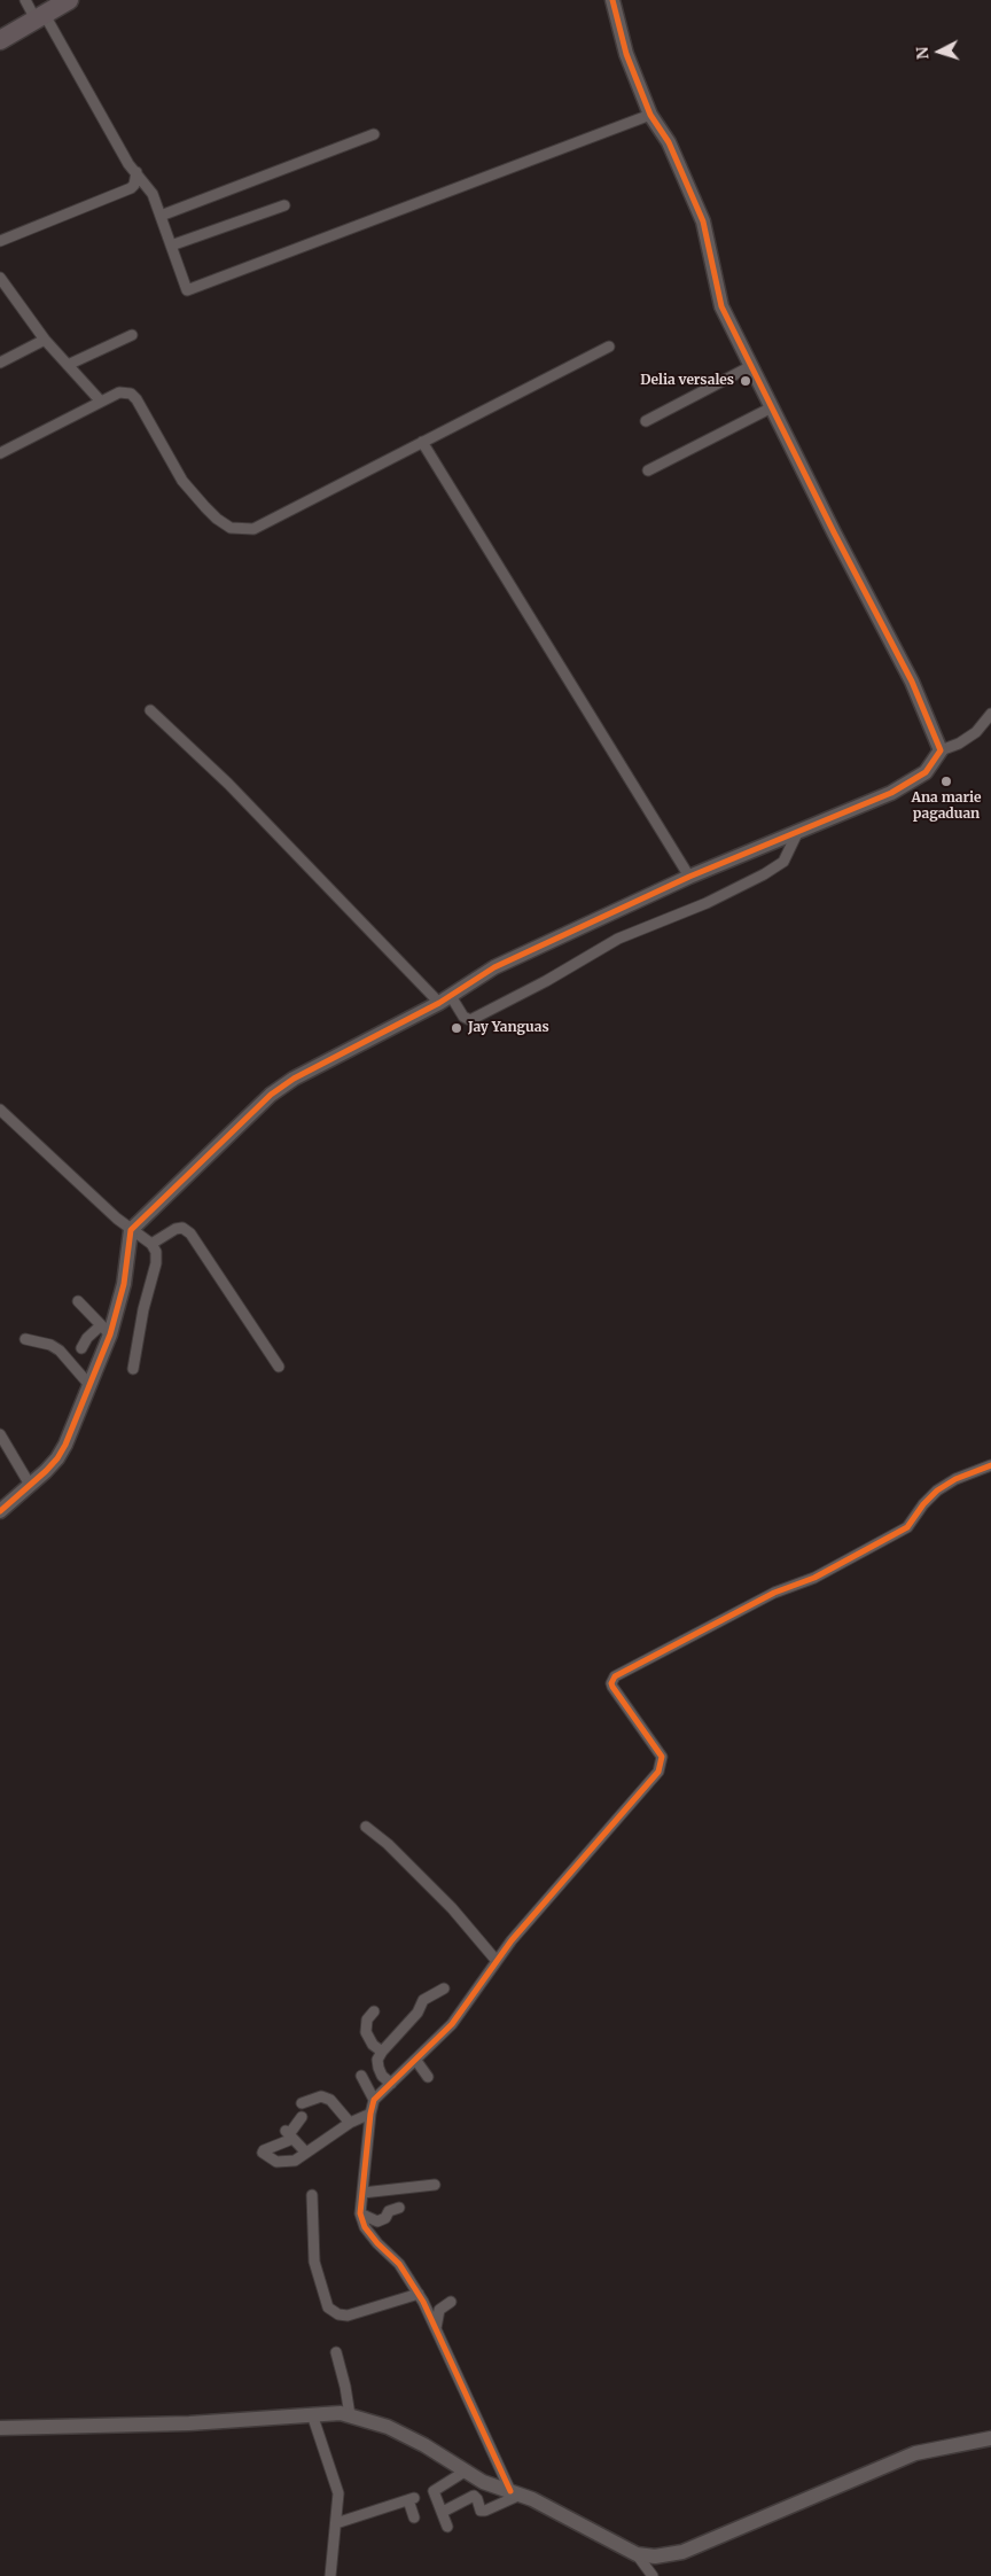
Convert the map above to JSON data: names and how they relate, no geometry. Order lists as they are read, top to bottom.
{
  "places": ["Delia versales", "Ana marie pagaduan", "Jay Yanguas"],
  "north": "left"
}
